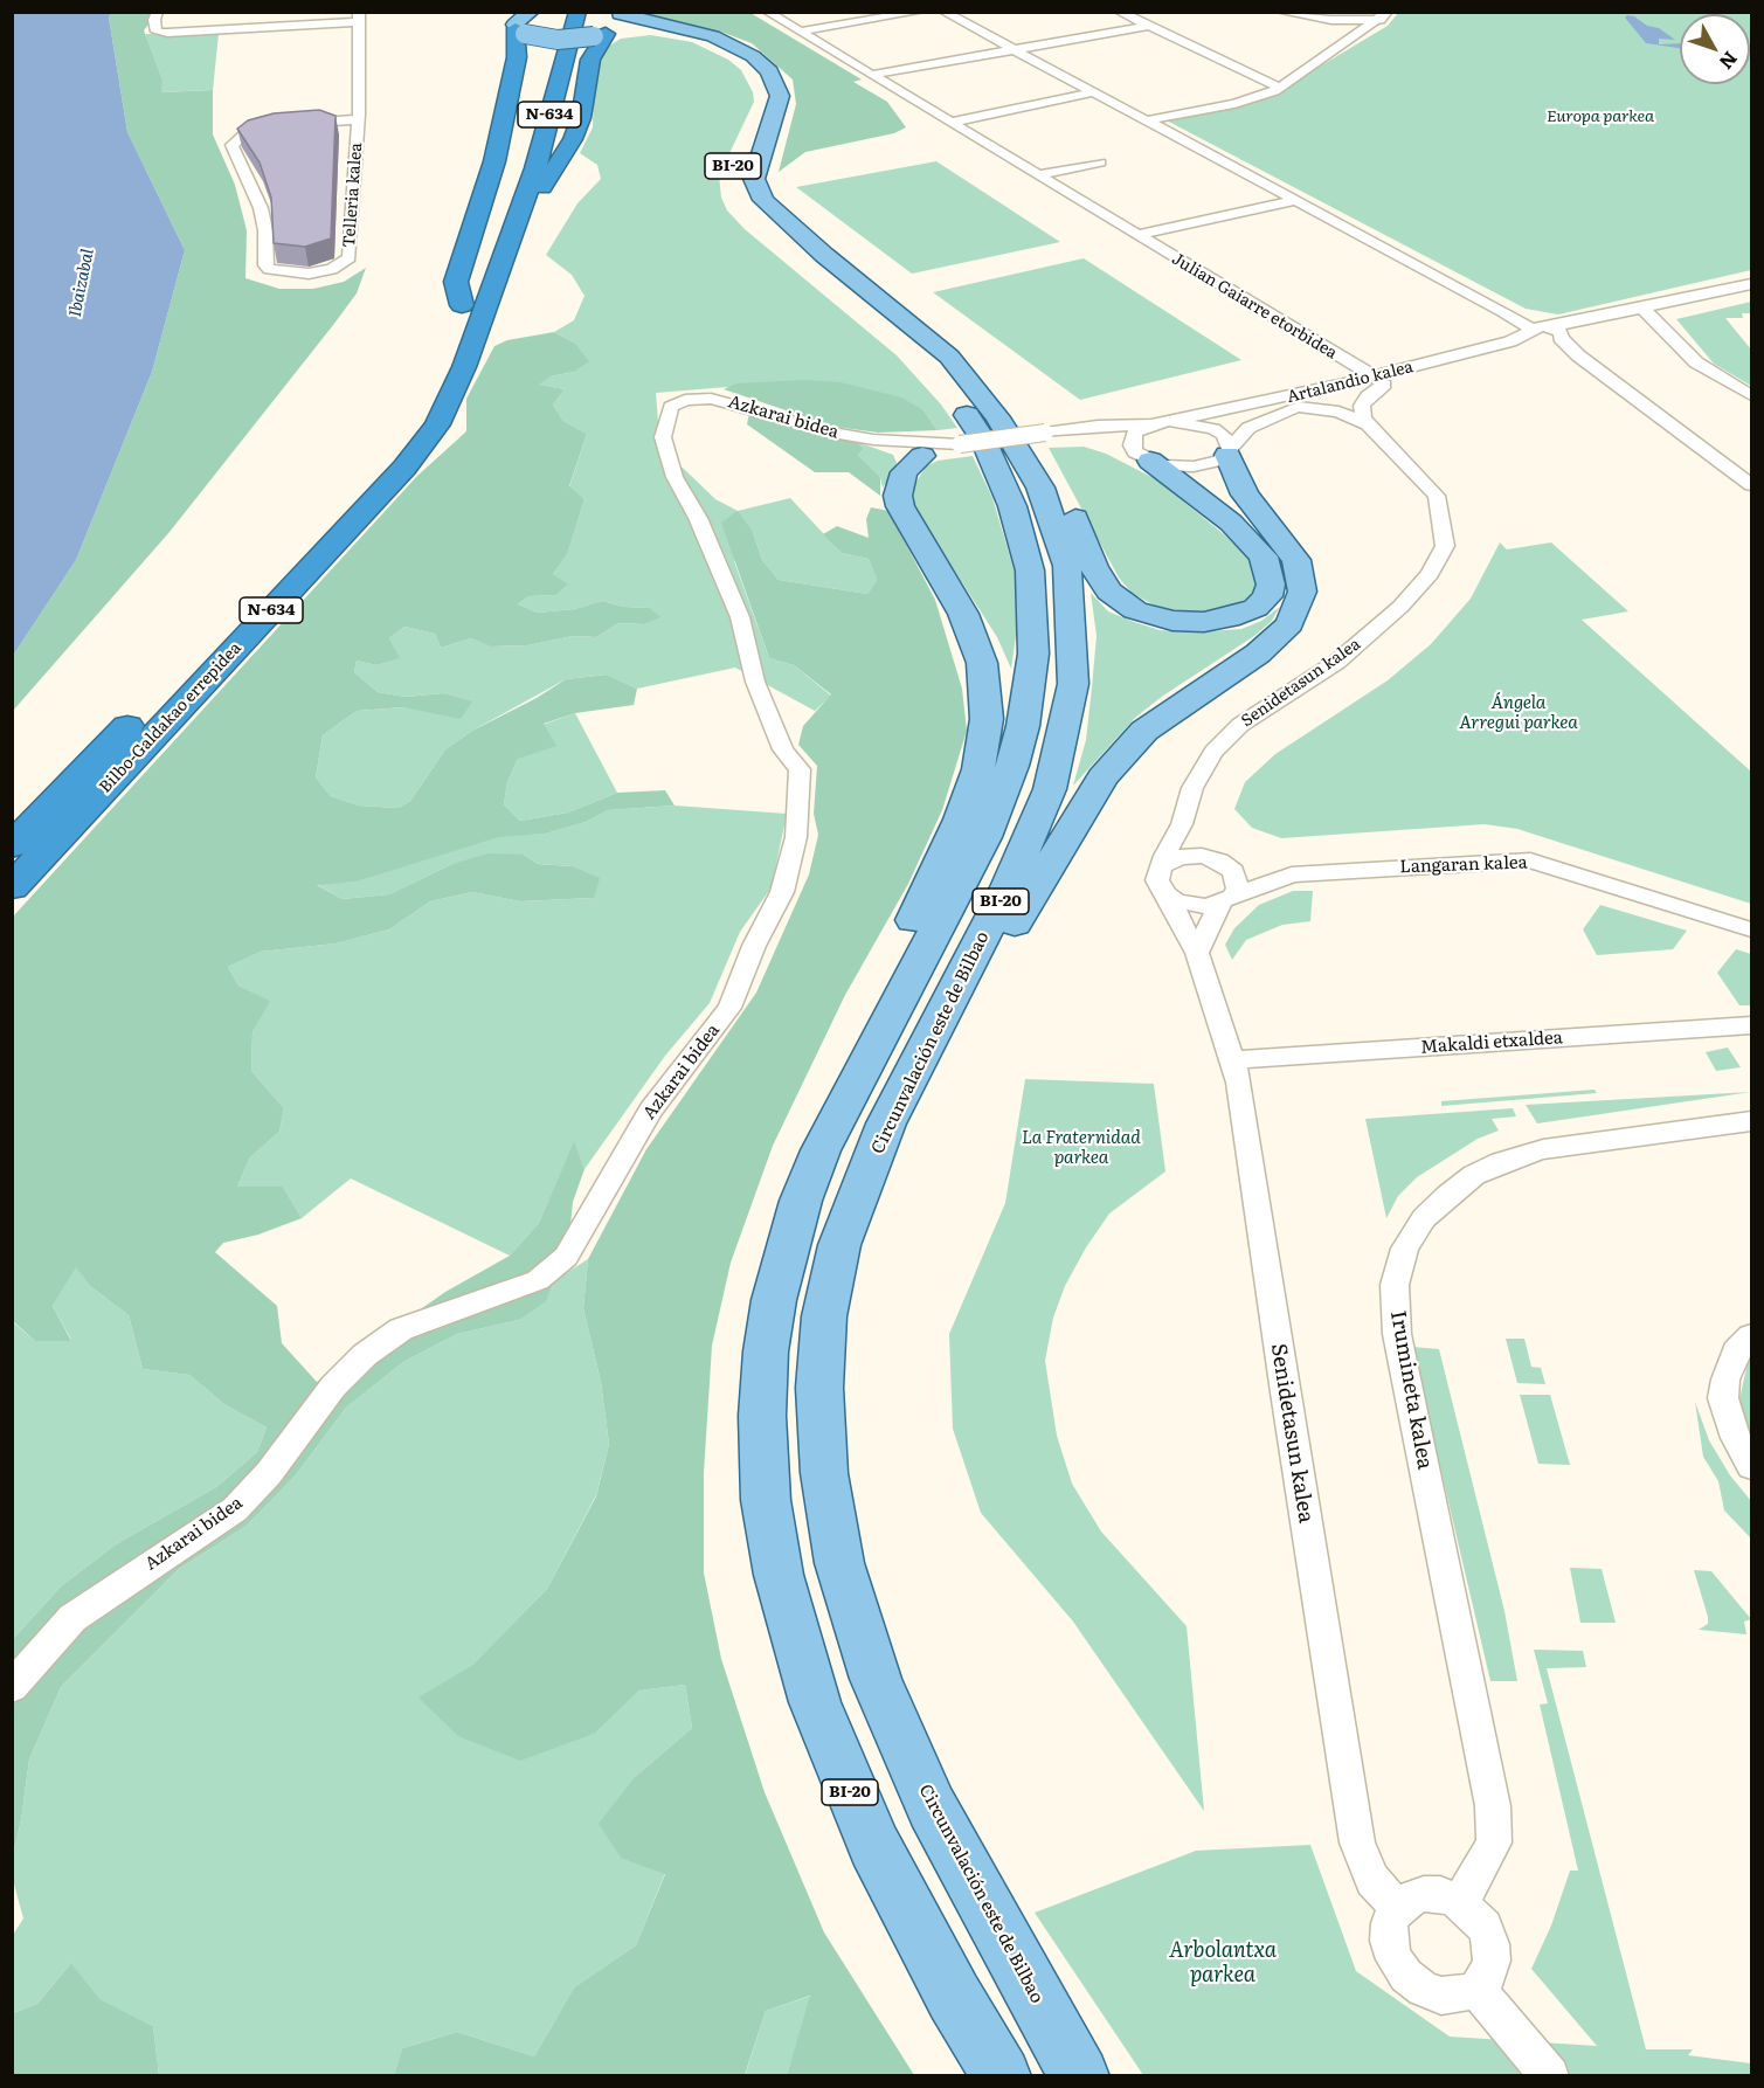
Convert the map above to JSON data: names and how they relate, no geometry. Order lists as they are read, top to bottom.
{
  "streets": {
    "highway": ["N-634", "Bilbo-Galdakao errepidea"],
    "main road": ["BI-20", "Circunvalación este de Bilbao"],
    "street": [
      "Telleria kalea",
      "Julian Gaiarre etorbidea",
      "Artalandio kalea",
      "Azkarai bidea",
      "Senidetasun kalea",
      "Langaran kalea",
      "Makaldi etxaldea",
      "Irumineta kalea"
    ]
  },
  "crossings": [
    ["N-634", "BI-20"],
    ["N-634", "Bilbo-Galdakao errepidea"],
    ["N-634", "Circunvalación este de Bilbao"],
    ["BI-20", "Circunvalación este de Bilbao"],
    ["Julian Gaiarre etorbidea", "Artalandio kalea"],
    ["Senidetasun kalea", "Langaran kalea"],
    ["Senidetasun kalea", "Makaldi etxaldea"],
    ["Senidetasun kalea", "Irumineta kalea"]
  ],
  "water": ["Ibaizabal"],
  "parks": [
    "Europa parkea",
    "Ángela Arregui parkea",
    "La Fraternidad parkea",
    "Arbolantxa parkea"
  ],
  "north": "bottom right"
}
